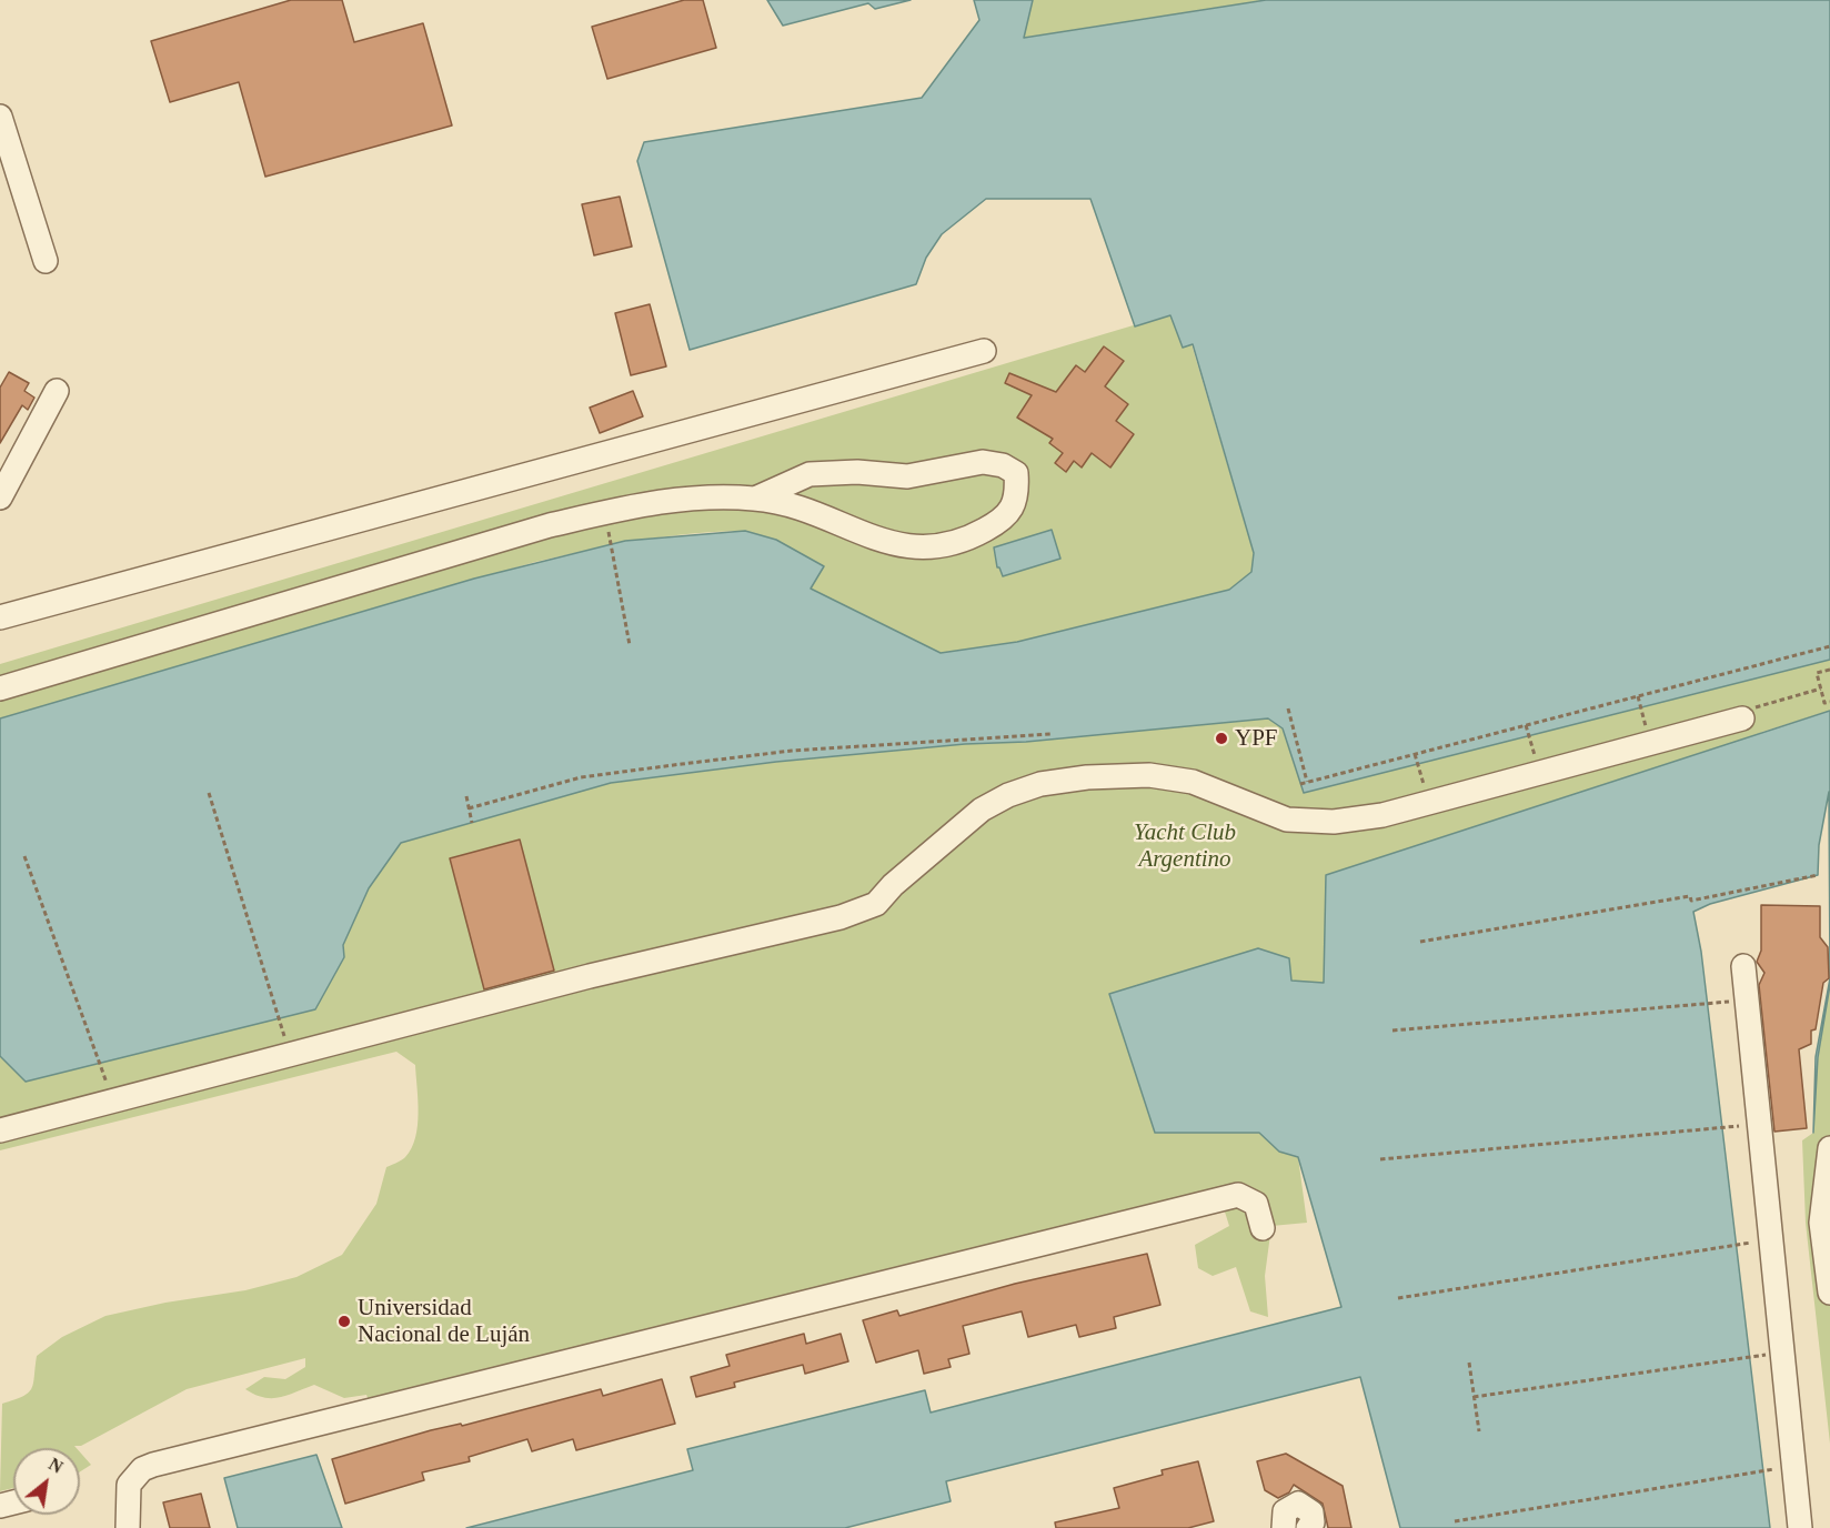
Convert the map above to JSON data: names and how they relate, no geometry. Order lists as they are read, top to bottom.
{
  "parks": ["Yacht Club Argentino"],
  "places": ["YPF", "Universidad Nacional de Luján"],
  "north": "top right"
}
